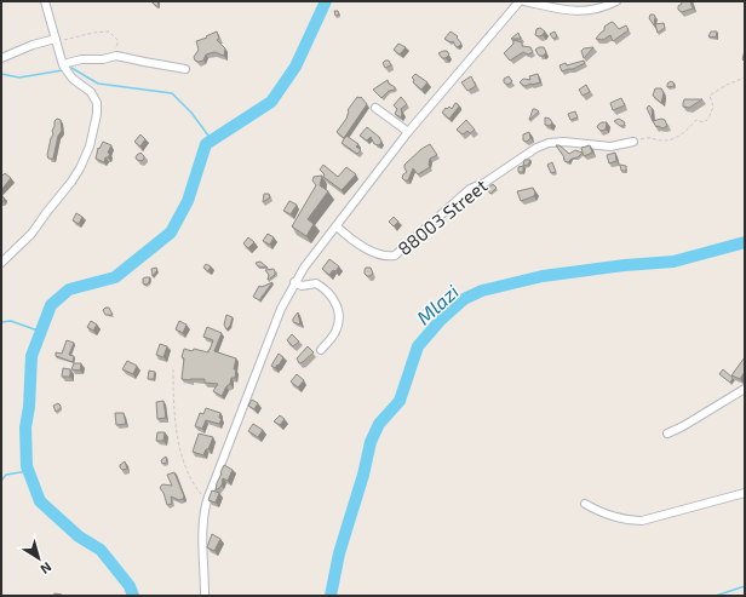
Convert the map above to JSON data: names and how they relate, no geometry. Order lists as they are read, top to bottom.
{
  "streets": {
    "street": ["88003 Street"]
  },
  "water": ["Mlazi"],
  "north": "bottom right"
}
